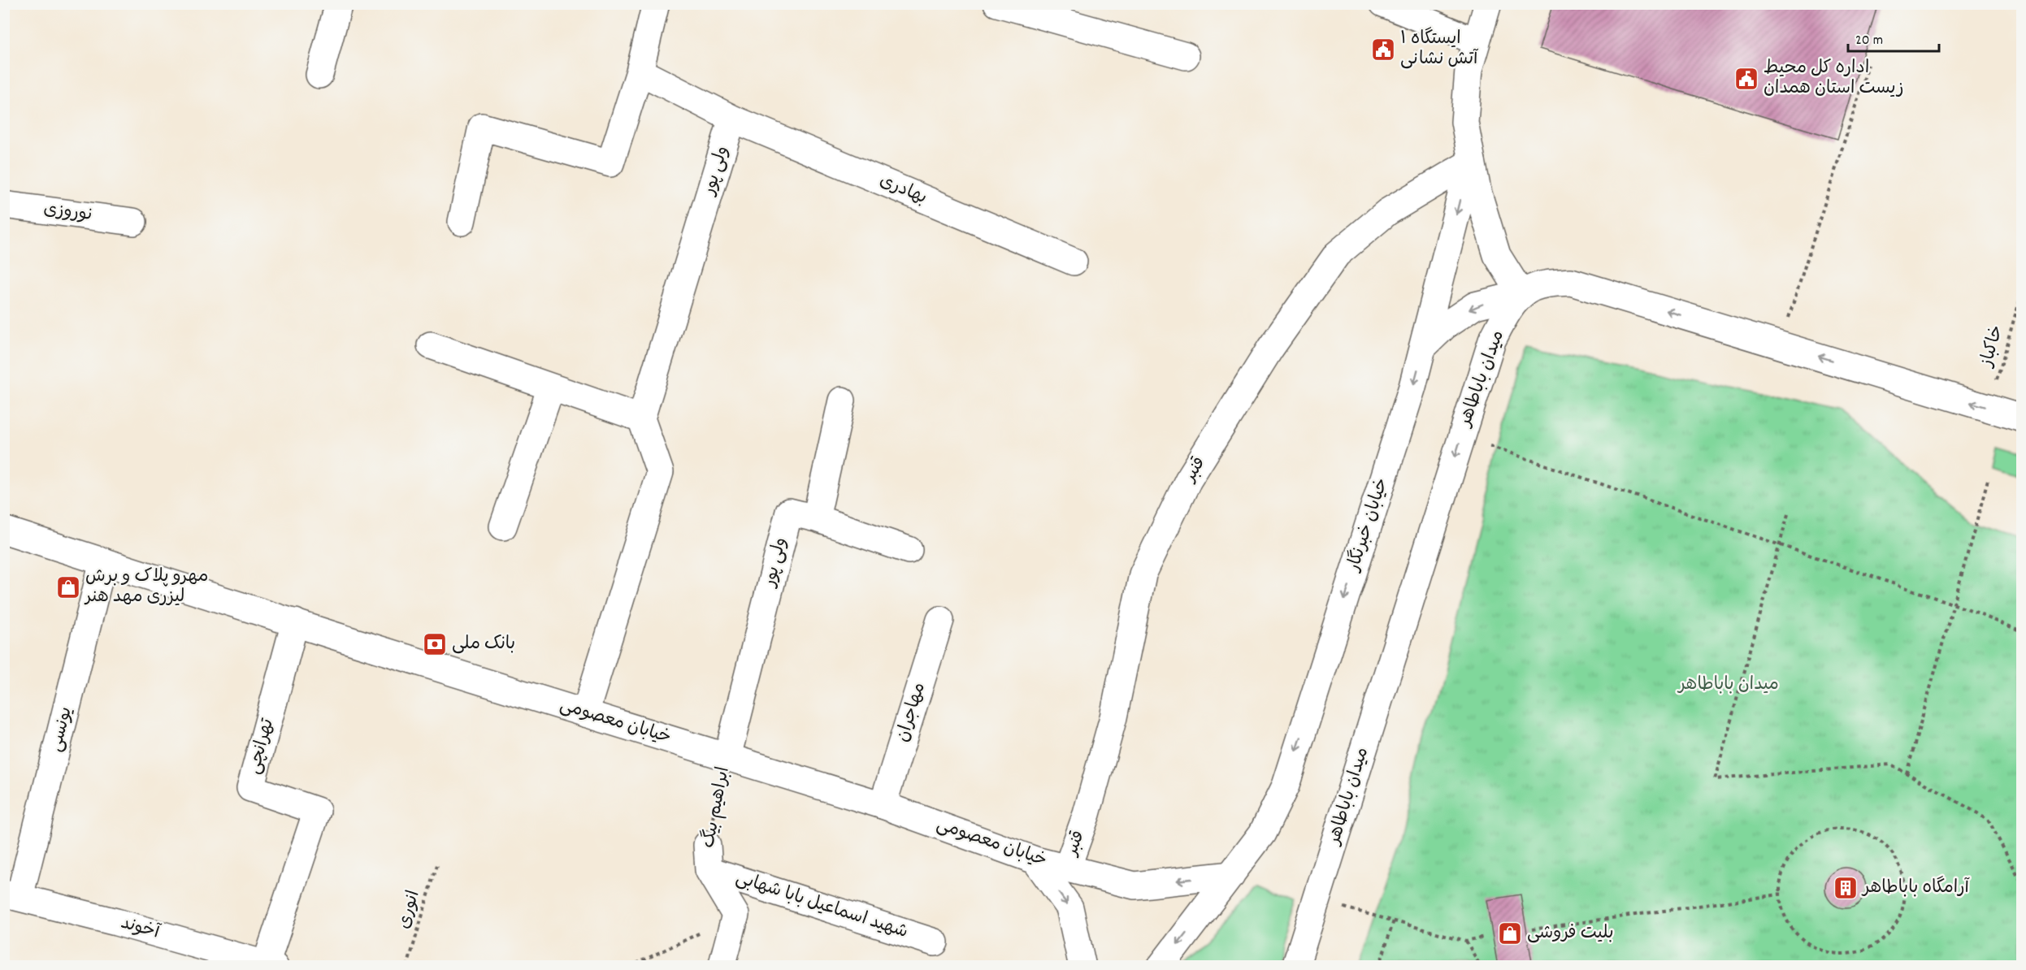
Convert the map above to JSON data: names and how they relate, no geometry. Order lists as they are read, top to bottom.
{
  "streets": {
    "street": [
      "ولی پور",
      "بهادری",
      "نوروزی",
      "میدان باباطاهر",
      "قنبر",
      "خیابان خبرنگار",
      "مهاجران",
      "خیابان معصومی",
      "یونسی",
      "تهرانچی",
      "ابراهیم بیگ",
      "شهید اسماعیل بابا شهابی",
      "آخوند"
    ],
    "path": ["خاکباز", "انوری"]
  },
  "crossings": [
    ["ولی پور", "بهادری"],
    ["ولی پور", "خیابان معصومی"],
    ["ولی پور", "ابراهیم بیگ"],
    ["خاکباز", "میدان باباطاهر"],
    ["میدان باباطاهر", "خیابان خبرنگار"],
    ["قنبر", "خیابان خبرنگار"],
    ["قنبر", "خیابان معصومی"],
    ["خیابان خبرنگار", "خیابان معصومی"],
    ["مهاجران", "خیابان معصومی"],
    ["خیابان معصومی", "یونسی"],
    ["خیابان معصومی", "تهرانچی"],
    ["خیابان معصومی", "ابراهیم بیگ"],
    ["یونسی", "آخوند"],
    ["تهرانچی", "آخوند"],
    ["ابراهیم بیگ", "شهید اسماعیل بابا شهابی"]
  ],
  "one_way": ["خیابان خبرنگار"],
  "parks": ["میدان باباطاهر"],
  "places": {
    "public building": ["ایستگاه ۱ آتش نشانی", "اداره کل محیط زیست استان همدان"],
    "shop": ["مهرو پلاک و برش لیزری مهد هنر", "بلیت فروشی"],
    "bank": ["بانک ملی"],
    "building": ["آرامگاه باباطاهر"]
  },
  "scale_bar": "20 m"
}
